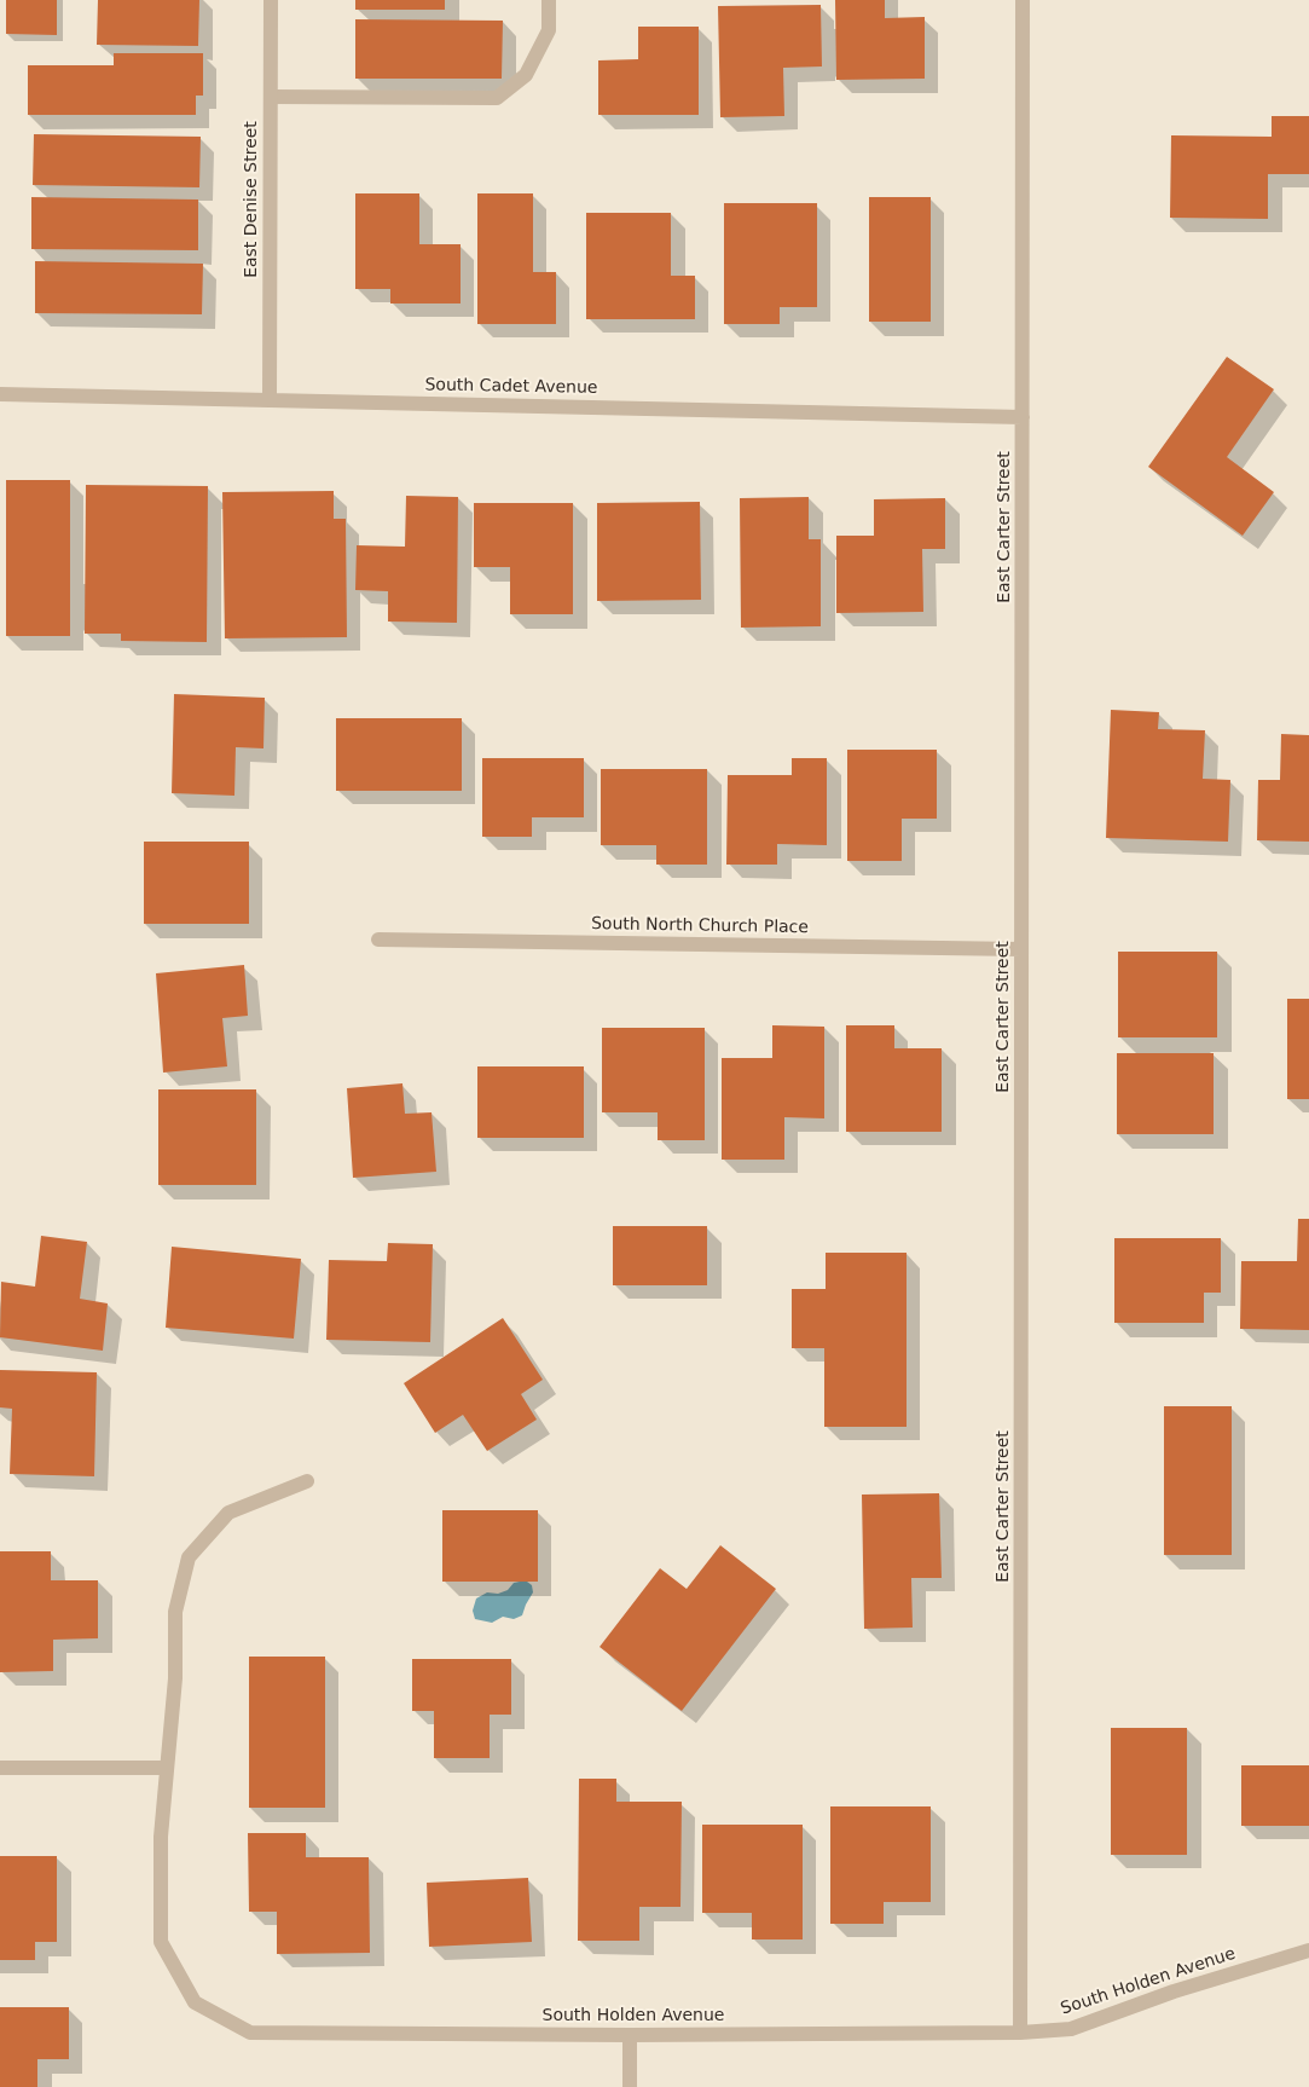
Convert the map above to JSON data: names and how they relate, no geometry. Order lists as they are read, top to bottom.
{
  "streets": {
    "street": [
      "East Denise Street",
      "South Cadet Avenue",
      "East Carter Street",
      "South North Church Place",
      "South Holden Avenue"
    ]
  },
  "crossings": [
    ["East Denise Street", "South Cadet Avenue"],
    ["South Cadet Avenue", "East Carter Street"],
    ["East Carter Street", "South North Church Place"],
    ["East Carter Street", "South Holden Avenue"]
  ]
}
